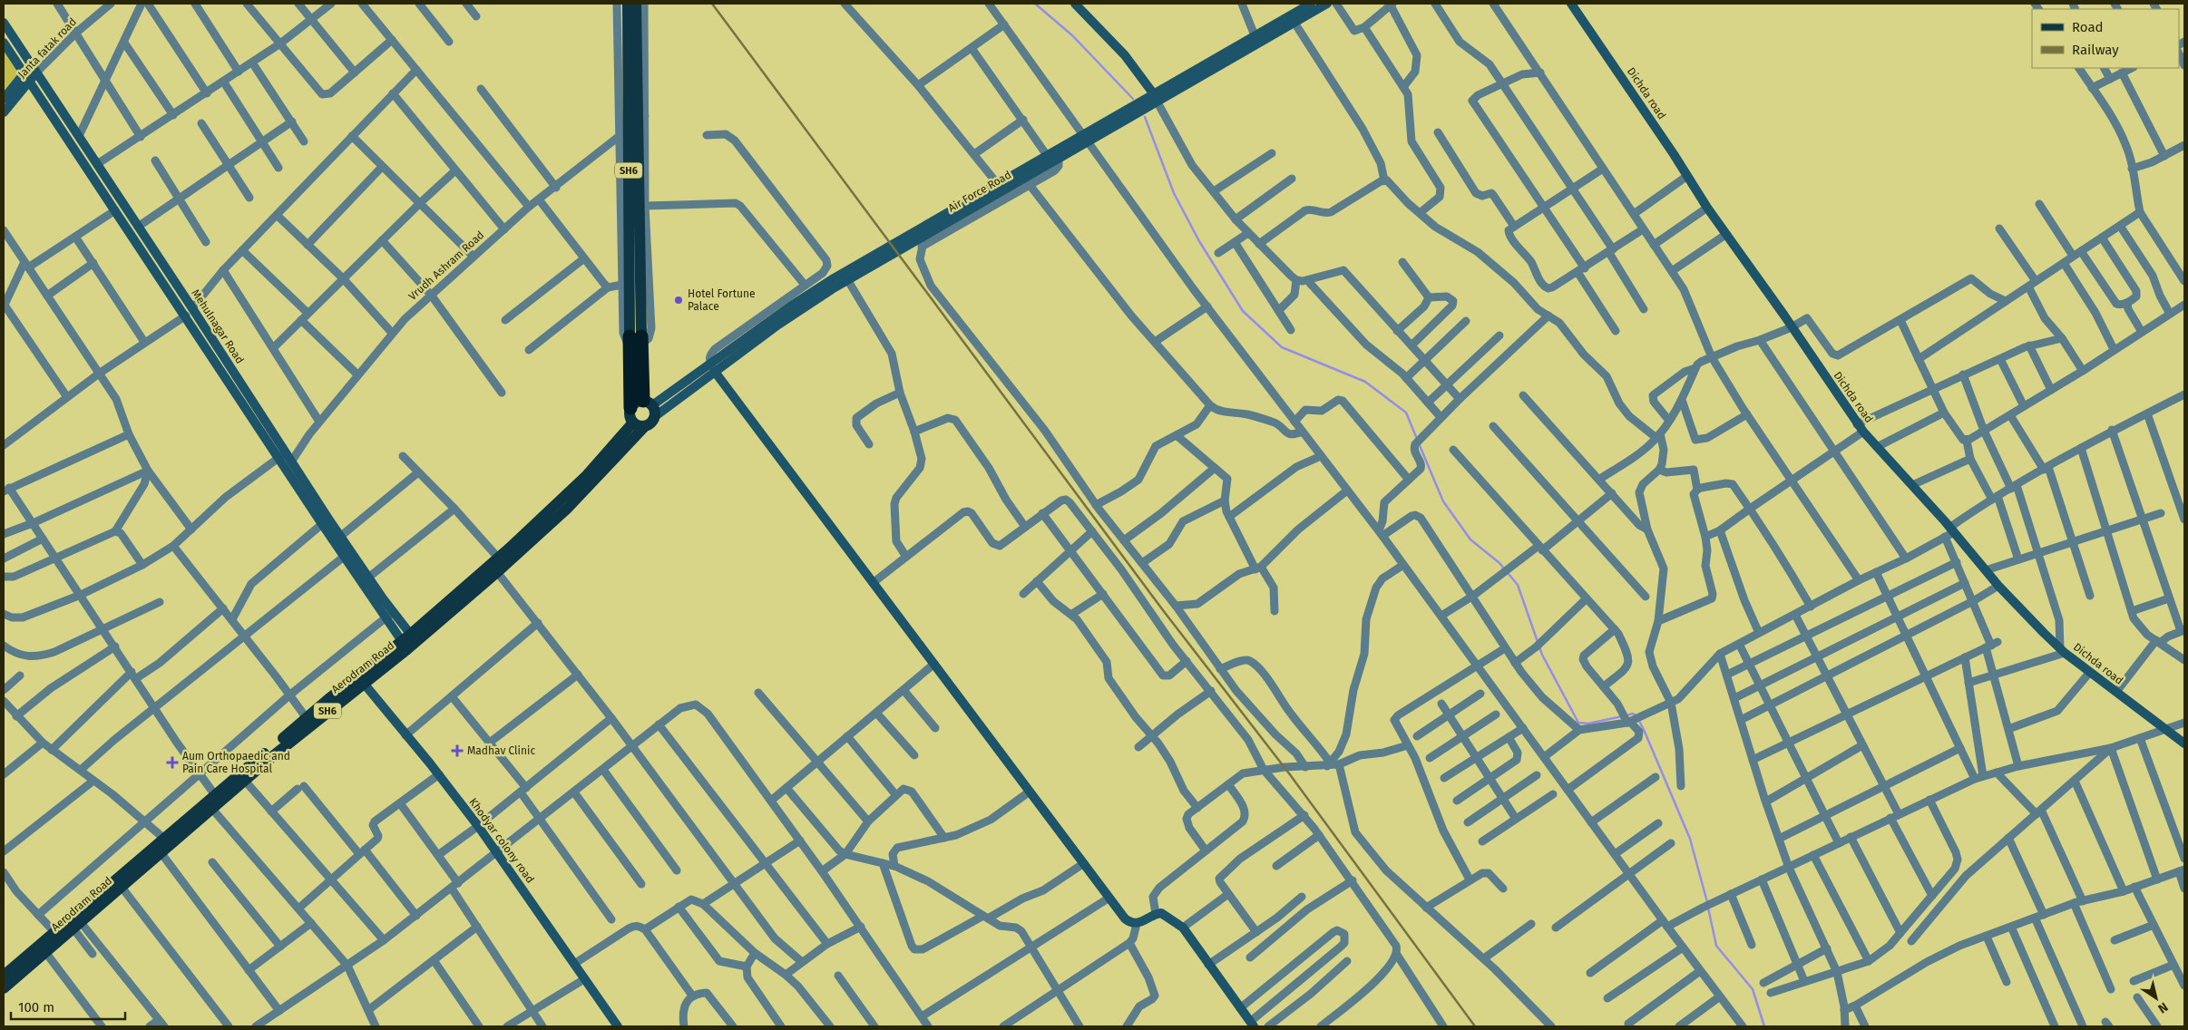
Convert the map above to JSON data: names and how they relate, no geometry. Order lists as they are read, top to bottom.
{
  "streets": {
    "highway": ["SH6"],
    "main road": ["Aerodram Road"],
    "street": [
      "Janta fatak road",
      "Dichda road",
      "Air Force Road",
      "Vrudh Ashram Road",
      "Mehulnagar Road",
      "Khodyar colony road"
    ]
  },
  "crossings": [
    ["Janta fatak road", "Mehulnagar Road"],
    ["SH6", "Air Force Road"],
    ["SH6", "Aerodram Road"],
    ["Air Force Road", "Aerodram Road"],
    ["Vrudh Ashram Road", "Mehulnagar Road"],
    ["Mehulnagar Road", "Aerodram Road"],
    ["Aerodram Road", "Khodyar colony road"]
  ],
  "places": {
    "other": ["Hotel Fortune Palace"],
    "health": ["Madhav Clinic", "Aum Orthopaedic and Pain Care Hospital"]
  },
  "legend": ["Road", "Railway"],
  "scale_bar": "100 m",
  "north": "bottom right"
}
